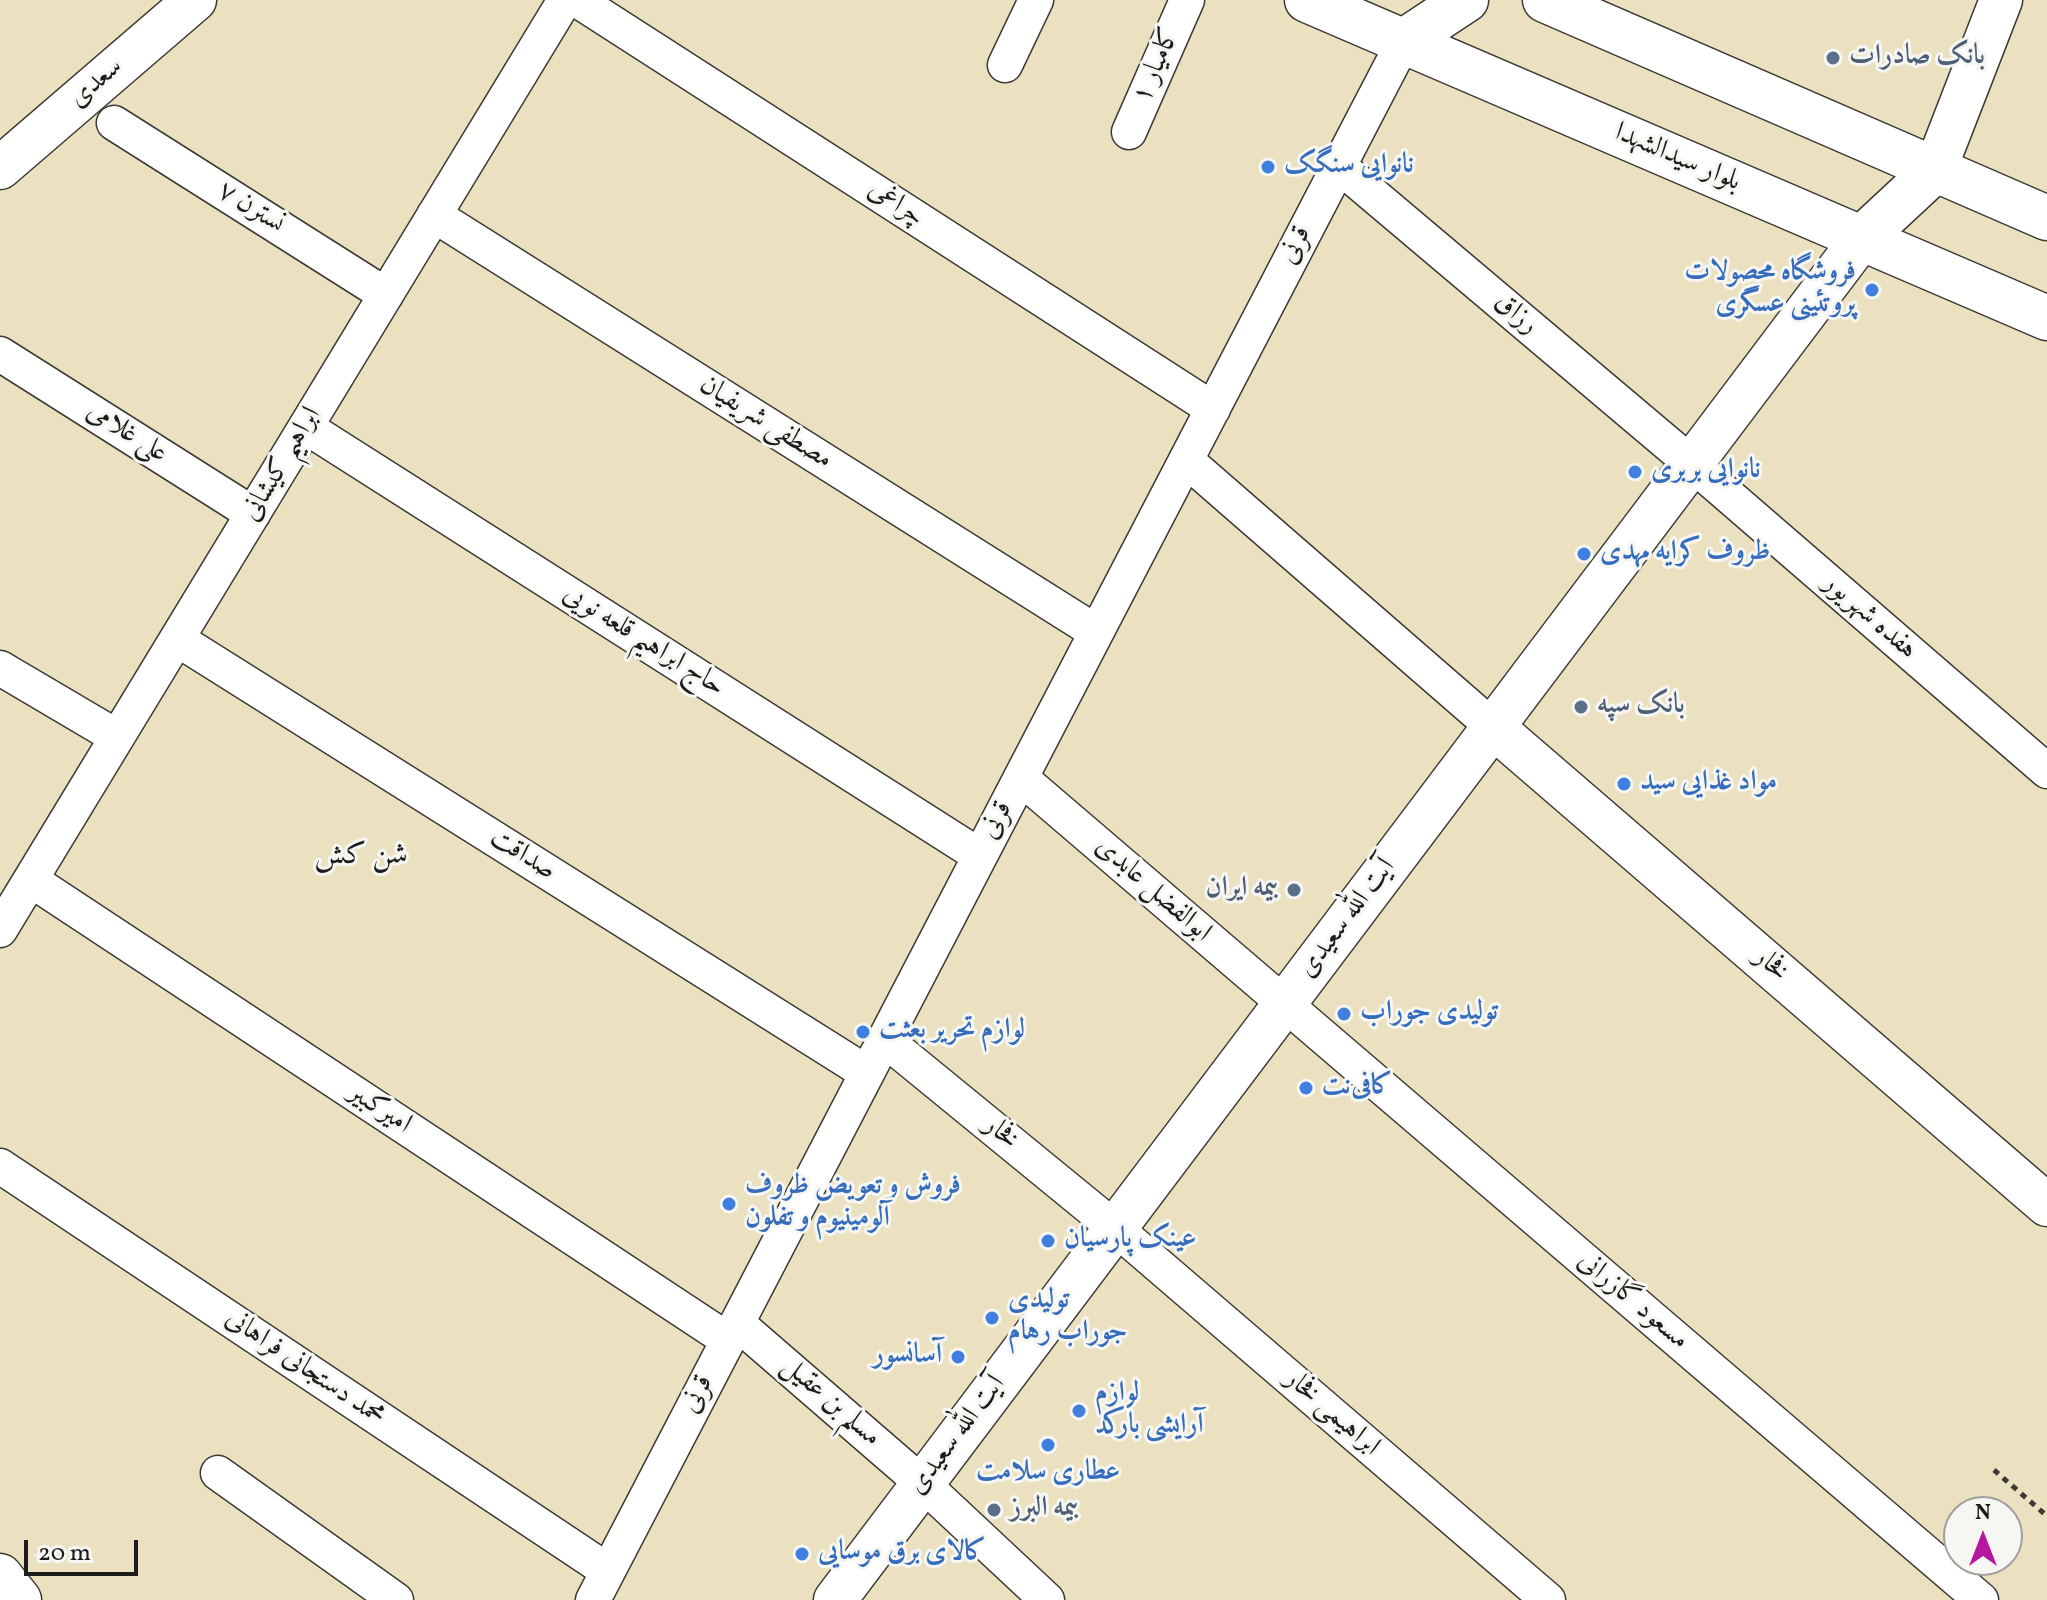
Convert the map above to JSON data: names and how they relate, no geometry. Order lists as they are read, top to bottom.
{
  "streets": {
    "main road": ["بلوار سیدالشهدا"],
    "street": [
      "کامیار ۱",
      "سعدی",
      "چراغی",
      "نسترن ۷",
      "قرنی",
      "رزاق",
      "مصطفی شریفیان",
      "علی غلامی",
      "ابراهیم کیشانی",
      "هفده شهریور",
      "حاج ابراهیم قلعه نویی",
      "صداقت",
      "ابوالفضل عابدی",
      "آیت الله سعیدی",
      "فخار",
      "امیرکبیر",
      "مسعود گازرانی",
      "محمد دستجانی فراهانی",
      "مسلم بن عقیل",
      "ابراهیمی فخار"
    ]
  },
  "crossings": [
    ["بلوار سیدالشهدا", "قرنی"],
    ["بلوار سیدالشهدا", "آیت الله سعیدی"],
    ["چراغی", "قرنی"],
    ["نسترن ۷", "ابراهیم کیشانی"],
    ["قرنی", "رزاق"],
    ["قرنی", "مصطفی شریفیان"],
    ["قرنی", "حاج ابراهیم قلعه نویی"],
    ["قرنی", "صداقت"],
    ["قرنی", "ابوالفضل عابدی"],
    ["قرنی", "فخار"],
    ["قرنی", "امیرکبیر"],
    ["قرنی", "محمد دستجانی فراهانی"],
    ["قرنی", "مسلم بن عقیل"],
    ["رزاق", "هفده شهریور"],
    ["رزاق", "آیت الله سعیدی"],
    ["مصطفی شریفیان", "ابراهیم کیشانی"],
    ["علی غلامی", "ابراهیم کیشانی"],
    ["ابراهیم کیشانی", "حاج ابراهیم قلعه نویی"],
    ["ابراهیم کیشانی", "صداقت"],
    ["ابراهیم کیشانی", "امیرکبیر"],
    ["هفده شهریور", "آیت الله سعیدی"],
    ["ابوالفضل عابدی", "آیت الله سعیدی"],
    ["ابوالفضل عابدی", "مسعود گازرانی"],
    ["آیت الله سعیدی", "فخار"],
    ["آیت الله سعیدی", "مسعود گازرانی"],
    ["آیت الله سعیدی", "مسلم بن عقیل"],
    ["آیت الله سعیدی", "ابراهیمی فخار"],
    ["فخار", "ابراهیمی فخار"],
    ["امیرکبیر", "مسلم بن عقیل"]
  ],
  "districts": ["شن کش"],
  "places": [
    "بانک صادرات",
    "نانوایی سنگک",
    "فروشگاه محصولات پروتئینی عسگری",
    "نانوایی بربری",
    "ظروف کرایه مهدی",
    "بانک سپه",
    "مواد غذایی سید",
    "بیمه ایران",
    "تولیدی جوراب",
    "لوازم تحریر بعثت",
    "کافی‌نت",
    "فروش و تعویض ظروف آلومینیوم و تفلون",
    "عینک پارسیان",
    "تولیدی جوراب رهام",
    "آسانسور",
    "لوازم آرایشی بارکد",
    "عطاری سلامت",
    "بیمه البرز",
    "کالای برق موسایی"
  ],
  "scale_bar": "20 m",
  "north": "top"
}
